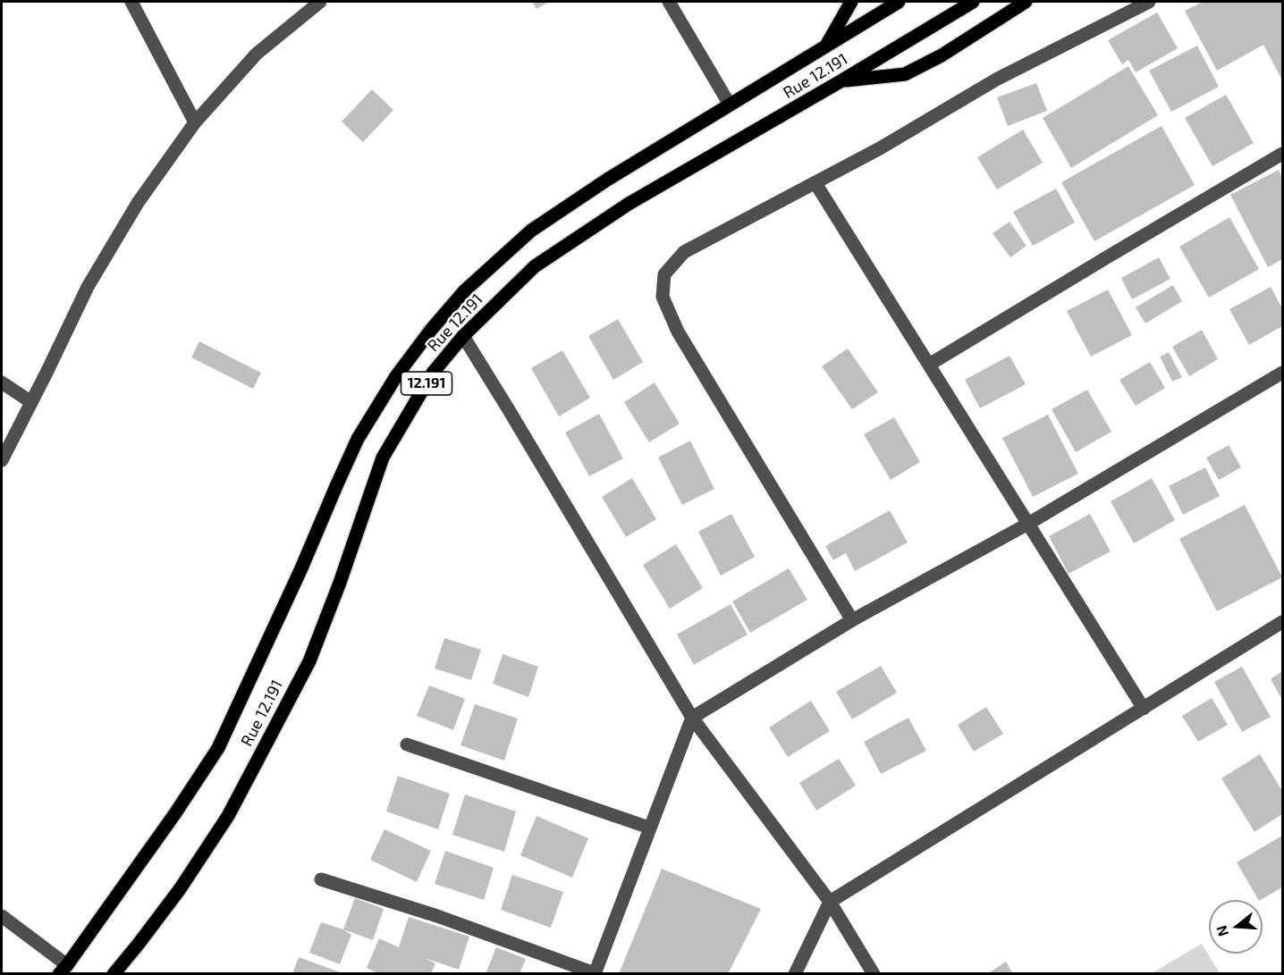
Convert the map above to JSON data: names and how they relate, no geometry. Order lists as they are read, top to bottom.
{
  "streets": {
    "main road": ["Rue 12.191", "12.191"]
  },
  "north": "left"
}
